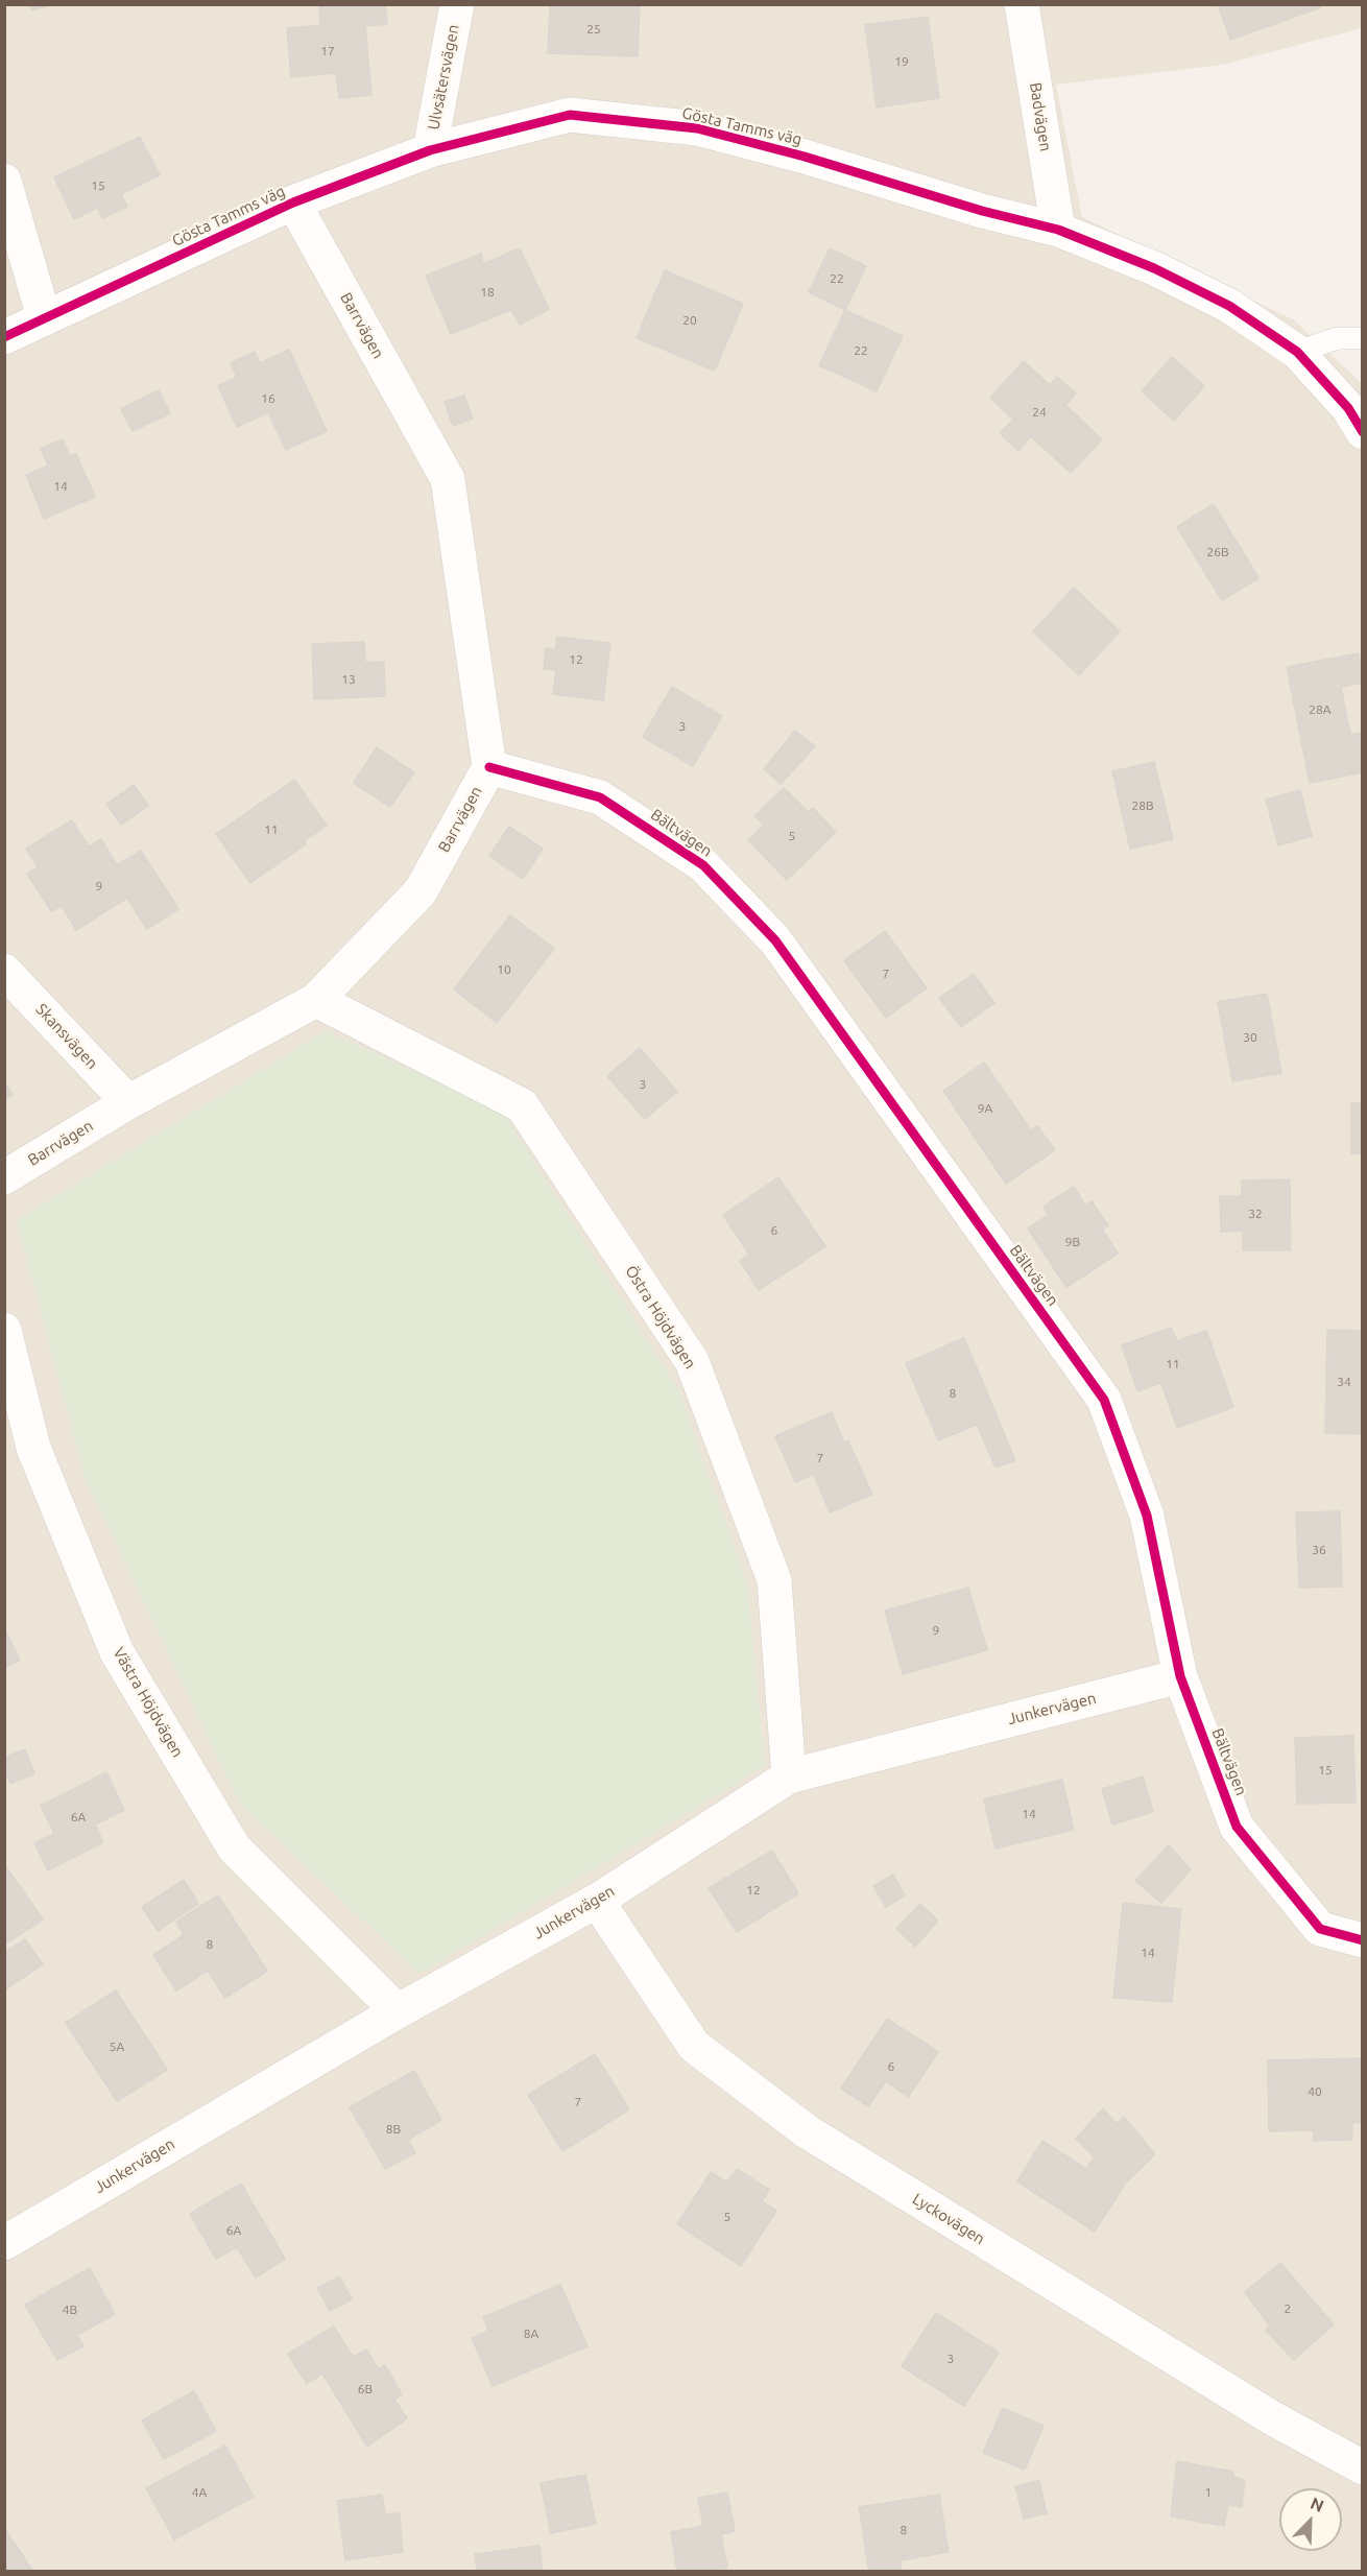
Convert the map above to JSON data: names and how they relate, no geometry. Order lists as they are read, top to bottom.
{
  "streets": {
    "street": [
      "Ulvsätersvägen",
      "Badvägen",
      "Gösta Tamms väg",
      "Barrvägen",
      "Bältvägen",
      "Skansvägen",
      "Östra Höjdvägen",
      "Västra Höjdvägen",
      "Junkervägen",
      "Lyckovägen"
    ]
  },
  "crossings": [
    ["Ulvsätersvägen", "Gösta Tamms väg"],
    ["Badvägen", "Gösta Tamms väg"],
    ["Gösta Tamms väg", "Barrvägen"],
    ["Barrvägen", "Bältvägen"],
    ["Barrvägen", "Skansvägen"],
    ["Barrvägen", "Östra Höjdvägen"],
    ["Bältvägen", "Junkervägen"],
    ["Östra Höjdvägen", "Junkervägen"],
    ["Västra Höjdvägen", "Junkervägen"],
    ["Junkervägen", "Lyckovägen"]
  ],
  "house_numbers": [
    "25",
    "17",
    "19",
    "15",
    "22",
    "18",
    "20",
    "22",
    "16",
    "24",
    "14",
    "26B",
    "12",
    "13",
    "28A",
    "3",
    "28B",
    "11",
    "5",
    "9",
    "10",
    "7",
    "30",
    "3",
    "9A",
    "32",
    "6",
    "9B",
    "11",
    "34",
    "8",
    "7",
    "36",
    "9",
    "15",
    "14",
    "6A",
    "12",
    "8",
    "14",
    "5A",
    "6",
    "40",
    "7",
    "8B",
    "5",
    "6A",
    "2",
    "4B",
    "8A",
    "3",
    "6B",
    "4A",
    "1",
    "8"
  ],
  "north": "top right"
}
